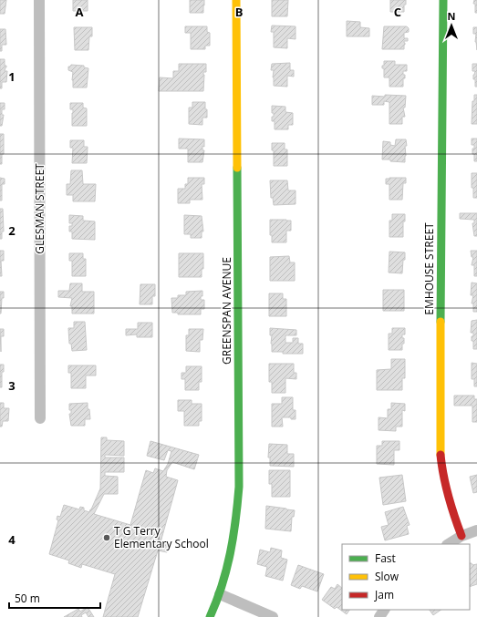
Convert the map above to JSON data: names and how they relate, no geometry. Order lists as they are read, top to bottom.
{
  "streets": {
    "street": ["GLESMAN STREET", "EMHOUSE STREET", "GREENSPAN AVENUE"]
  },
  "places": ["T G Terry Elementary School"],
  "legend": ["Fast", "Slow", "Jam"],
  "scale_bar": "50 m",
  "north": "top",
  "grid": {
    "columns": ["A", "B", "C"],
    "rows": [
      "1",
      "2",
      "3",
      "4"
    ]
  }
}
